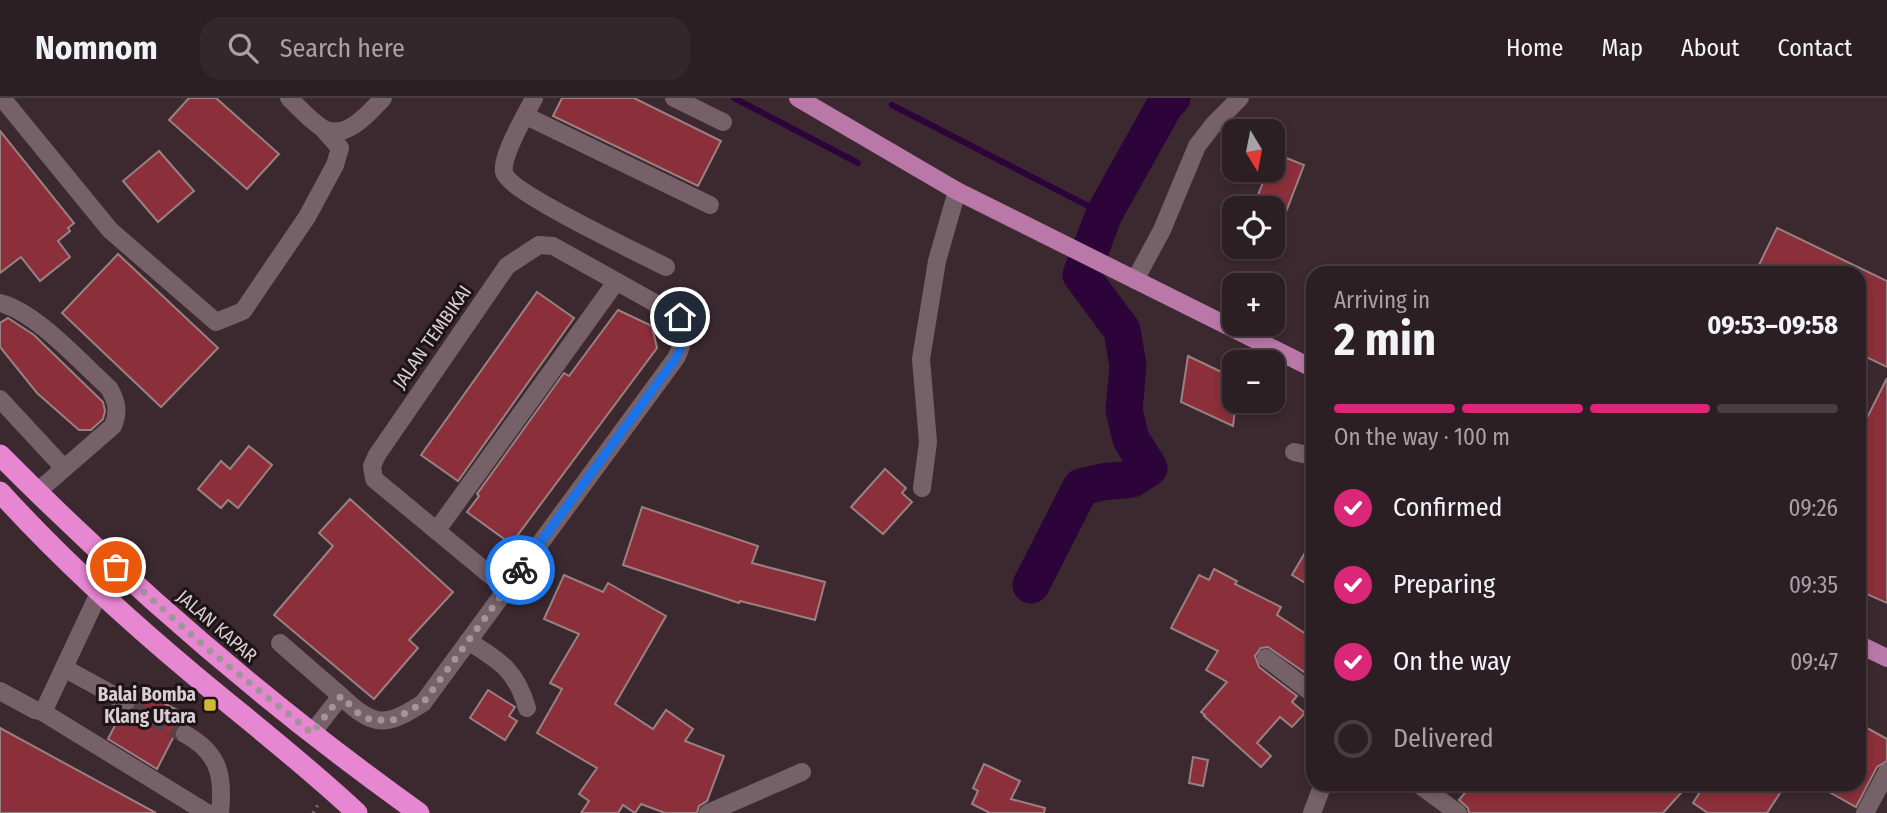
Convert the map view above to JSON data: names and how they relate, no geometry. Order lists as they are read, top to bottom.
{
  "streets": {
    "highway": ["JALAN KAPAR"],
    "street": ["JALAN TEMBIKAI"]
  },
  "places": {
    "transit": ["Balai Bomba Klang Utara"]
  },
  "north": "bottom",
  "page": {
    "header": "Nomnom",
    "search": "Search here",
    "nav": [
      "Home",
      "Map",
      "About",
      "Contact"
    ],
    "map_buttons": ["+", "−"],
    "heading": ["2 min", "Arriving in", "09:53–09:58"],
    "bar": "On the way · 100 m",
    "list": [
      ["Confirmed", "09:26"],
      ["Preparing", "09:35"],
      ["On the way", "09:47"],
      "Delivered"
    ]
  }
}
